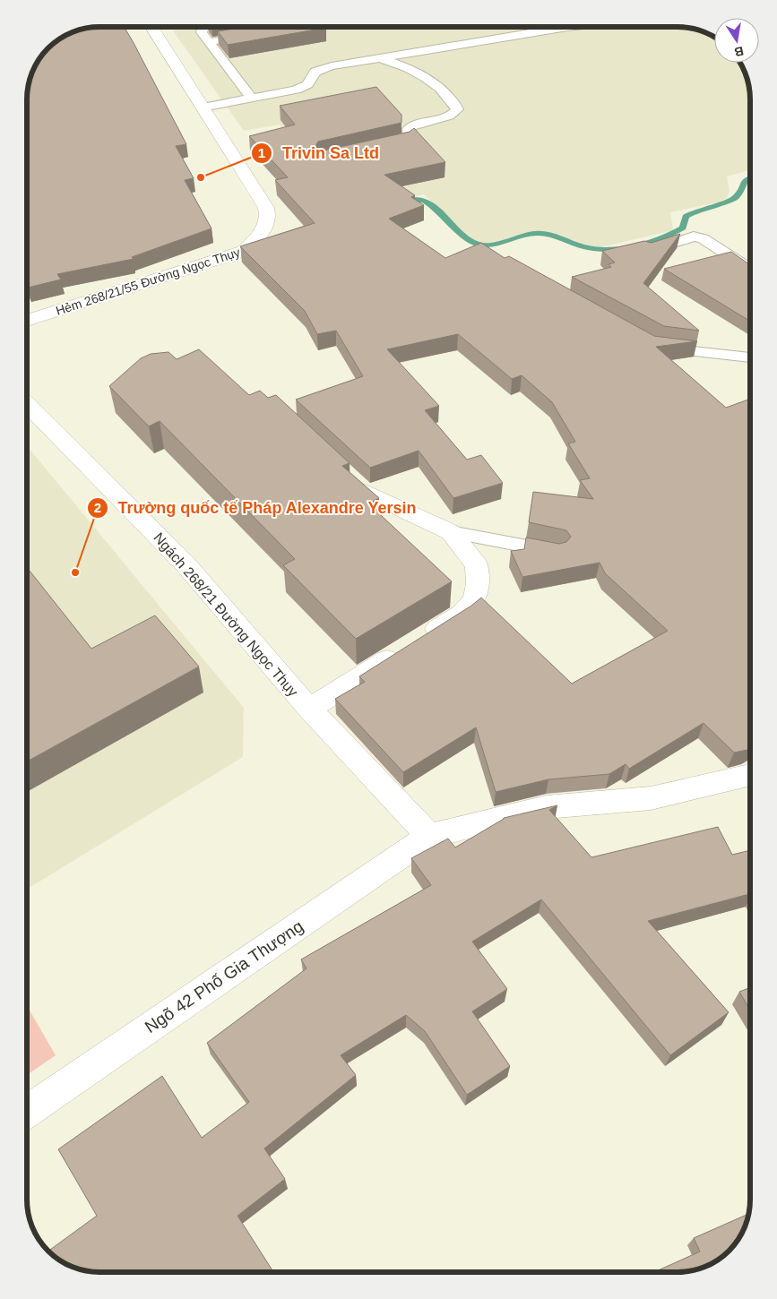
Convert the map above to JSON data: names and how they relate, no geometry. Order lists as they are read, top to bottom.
{
  "streets": {
    "street": ["Hẻm 268/21/55 Đường Ngọc Thụy", "Ngách 268/21 Đường Ngọc Thụy", "Ngõ 42 Phố Gia Thượng"]
  },
  "crossings": [
    ["Ngách 268/21 Đường Ngọc Thụy", "Ngõ 42 Phố Gia Thượng"]
  ],
  "places": ["Trivin Sa Ltd", "Trường quốc tế Pháp Alexandre Yersin"],
  "north": "bottom"
}
